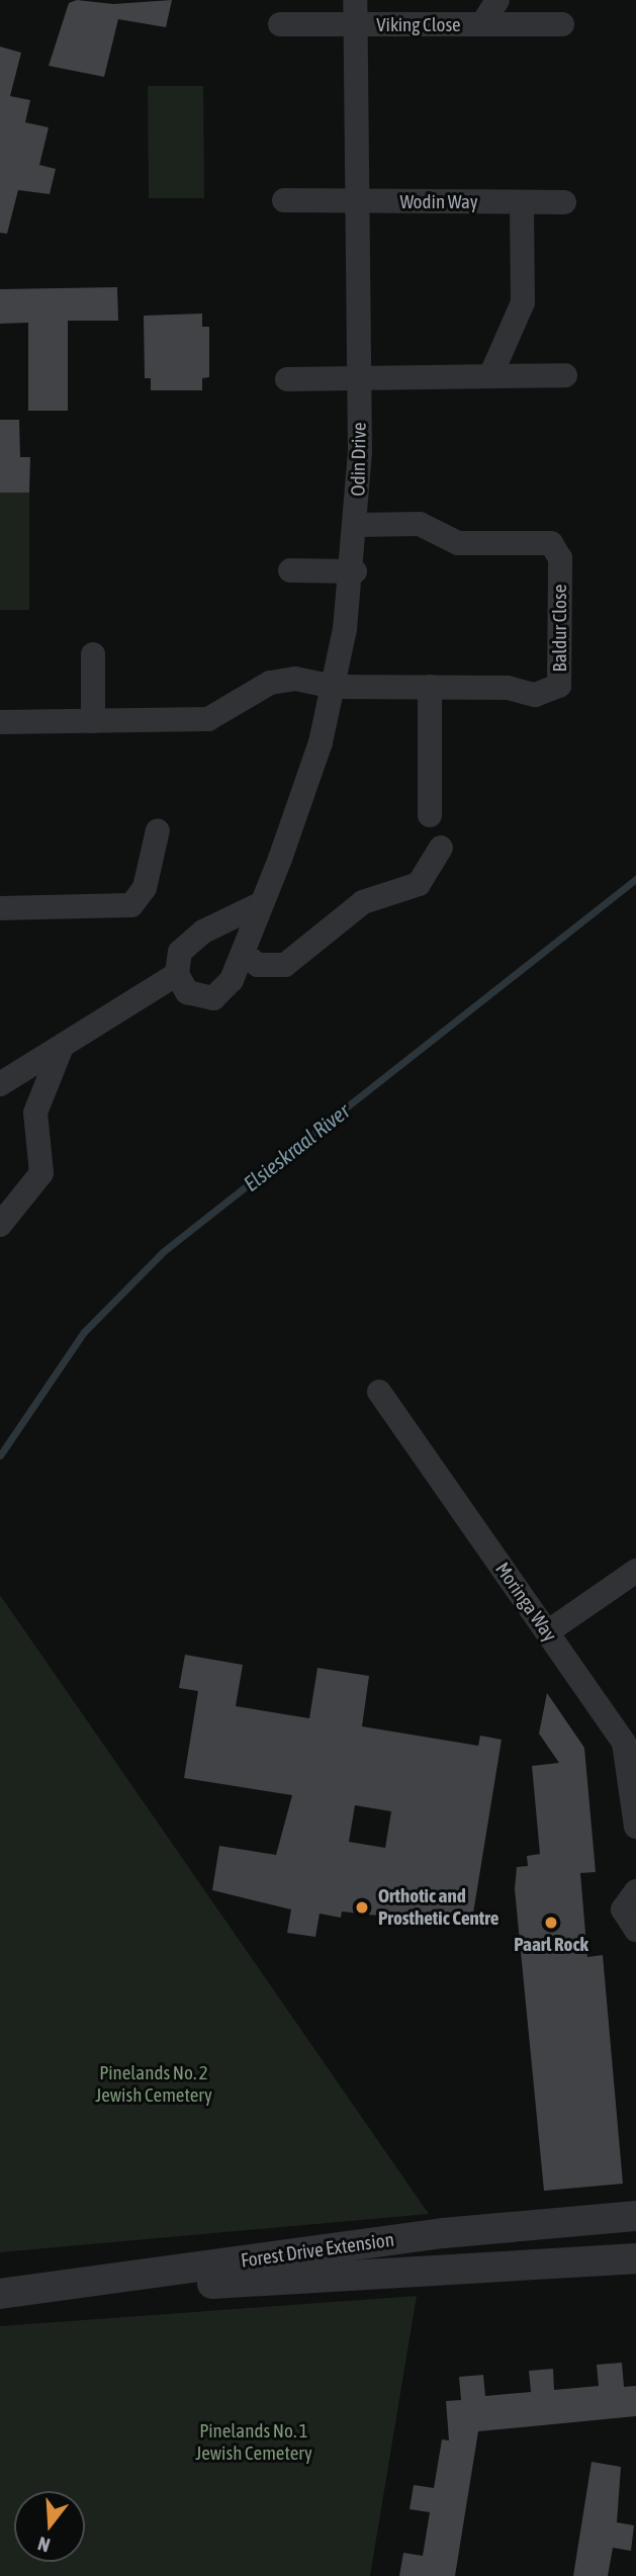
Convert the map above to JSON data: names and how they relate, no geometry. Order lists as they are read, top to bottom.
{
  "streets": {
    "street": [
      "Viking Close",
      "Wodin Way",
      "Odin Drive",
      "Baldur Close",
      "Moringa Way",
      "Forest Drive Extension"
    ]
  },
  "crossings": [
    ["Viking Close", "Odin Drive"],
    ["Wodin Way", "Odin Drive"],
    ["Odin Drive", "Baldur Close"]
  ],
  "water": ["Elsieskraal River"],
  "parks": ["Pinelands No. 2 Jewish Cemetery", "Pinelands No. 1 Jewish Cemetery"],
  "places": ["Orthotic and Prosthetic Centre", "Paarl Rock"],
  "north": "bottom"
}
